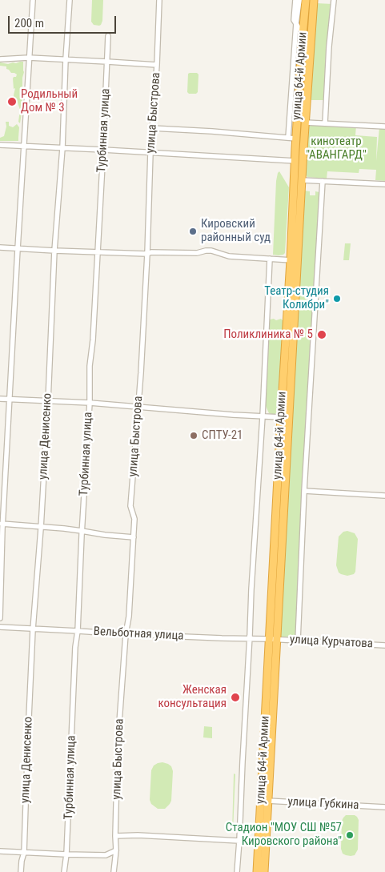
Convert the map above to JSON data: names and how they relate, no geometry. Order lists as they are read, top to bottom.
{
  "streets": {
    "highway": ["улица 64-й Армии"],
    "street": [
      "улица Быстрова",
      "Турбинная улица",
      "улица Денисенко",
      "Вельботная улица",
      "улица Курчатова",
      "улица Губкина"
    ]
  },
  "crossings": [
    ["улица 64-й Армии", "Вельботная улица"],
    ["улица 64-й Армии", "улица Курчатова"],
    ["улица 64-й Армии", "улица Губкина"],
    ["улица Быстрова", "Вельботная улица"],
    ["Турбинная улица", "Вельботная улица"],
    ["улица Денисенко", "Вельботная улица"],
    ["Вельботная улица", "улица Курчатова"]
  ],
  "parks": ["кинотеатр \"АВАНГАРД\""],
  "places": [
    "Родильный Дом № 3",
    "Кировский районный суд",
    "Театр-студия Колибри\"",
    "Поликлиника № 5",
    "СПТУ-21",
    "Женская консультация",
    "Стадион \"МОУ СШ №57 Кировского района\""
  ],
  "scale_bar": "200 m"
}
